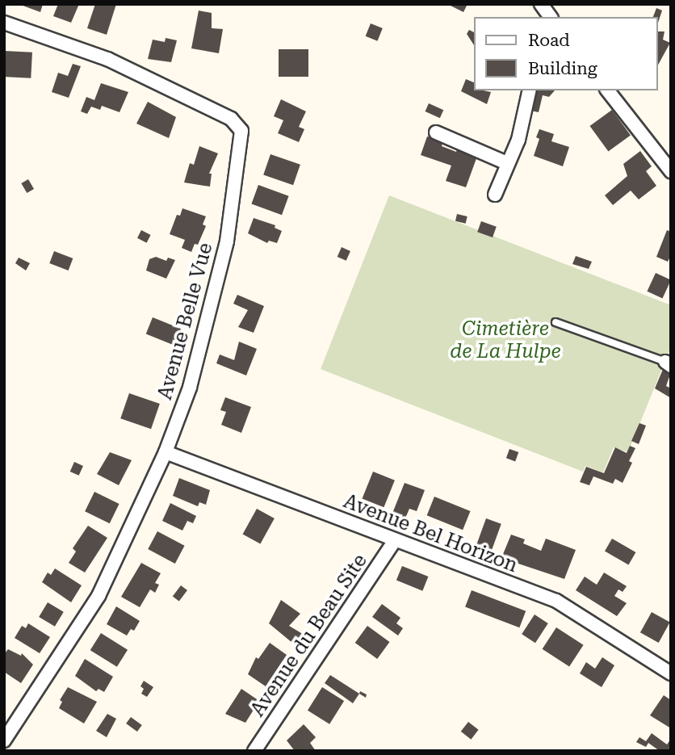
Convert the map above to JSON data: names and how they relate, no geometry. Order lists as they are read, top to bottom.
{
  "streets": {
    "street": ["Avenue Belle Vue", "Avenue Bel Horizon", "Avenue du Beau Site"]
  },
  "crossings": [
    ["Avenue Belle Vue", "Avenue Bel Horizon"],
    ["Avenue Bel Horizon", "Avenue du Beau Site"]
  ],
  "parks": ["Cimetière de La Hulpe"],
  "legend": ["Road", "Building"]
}
